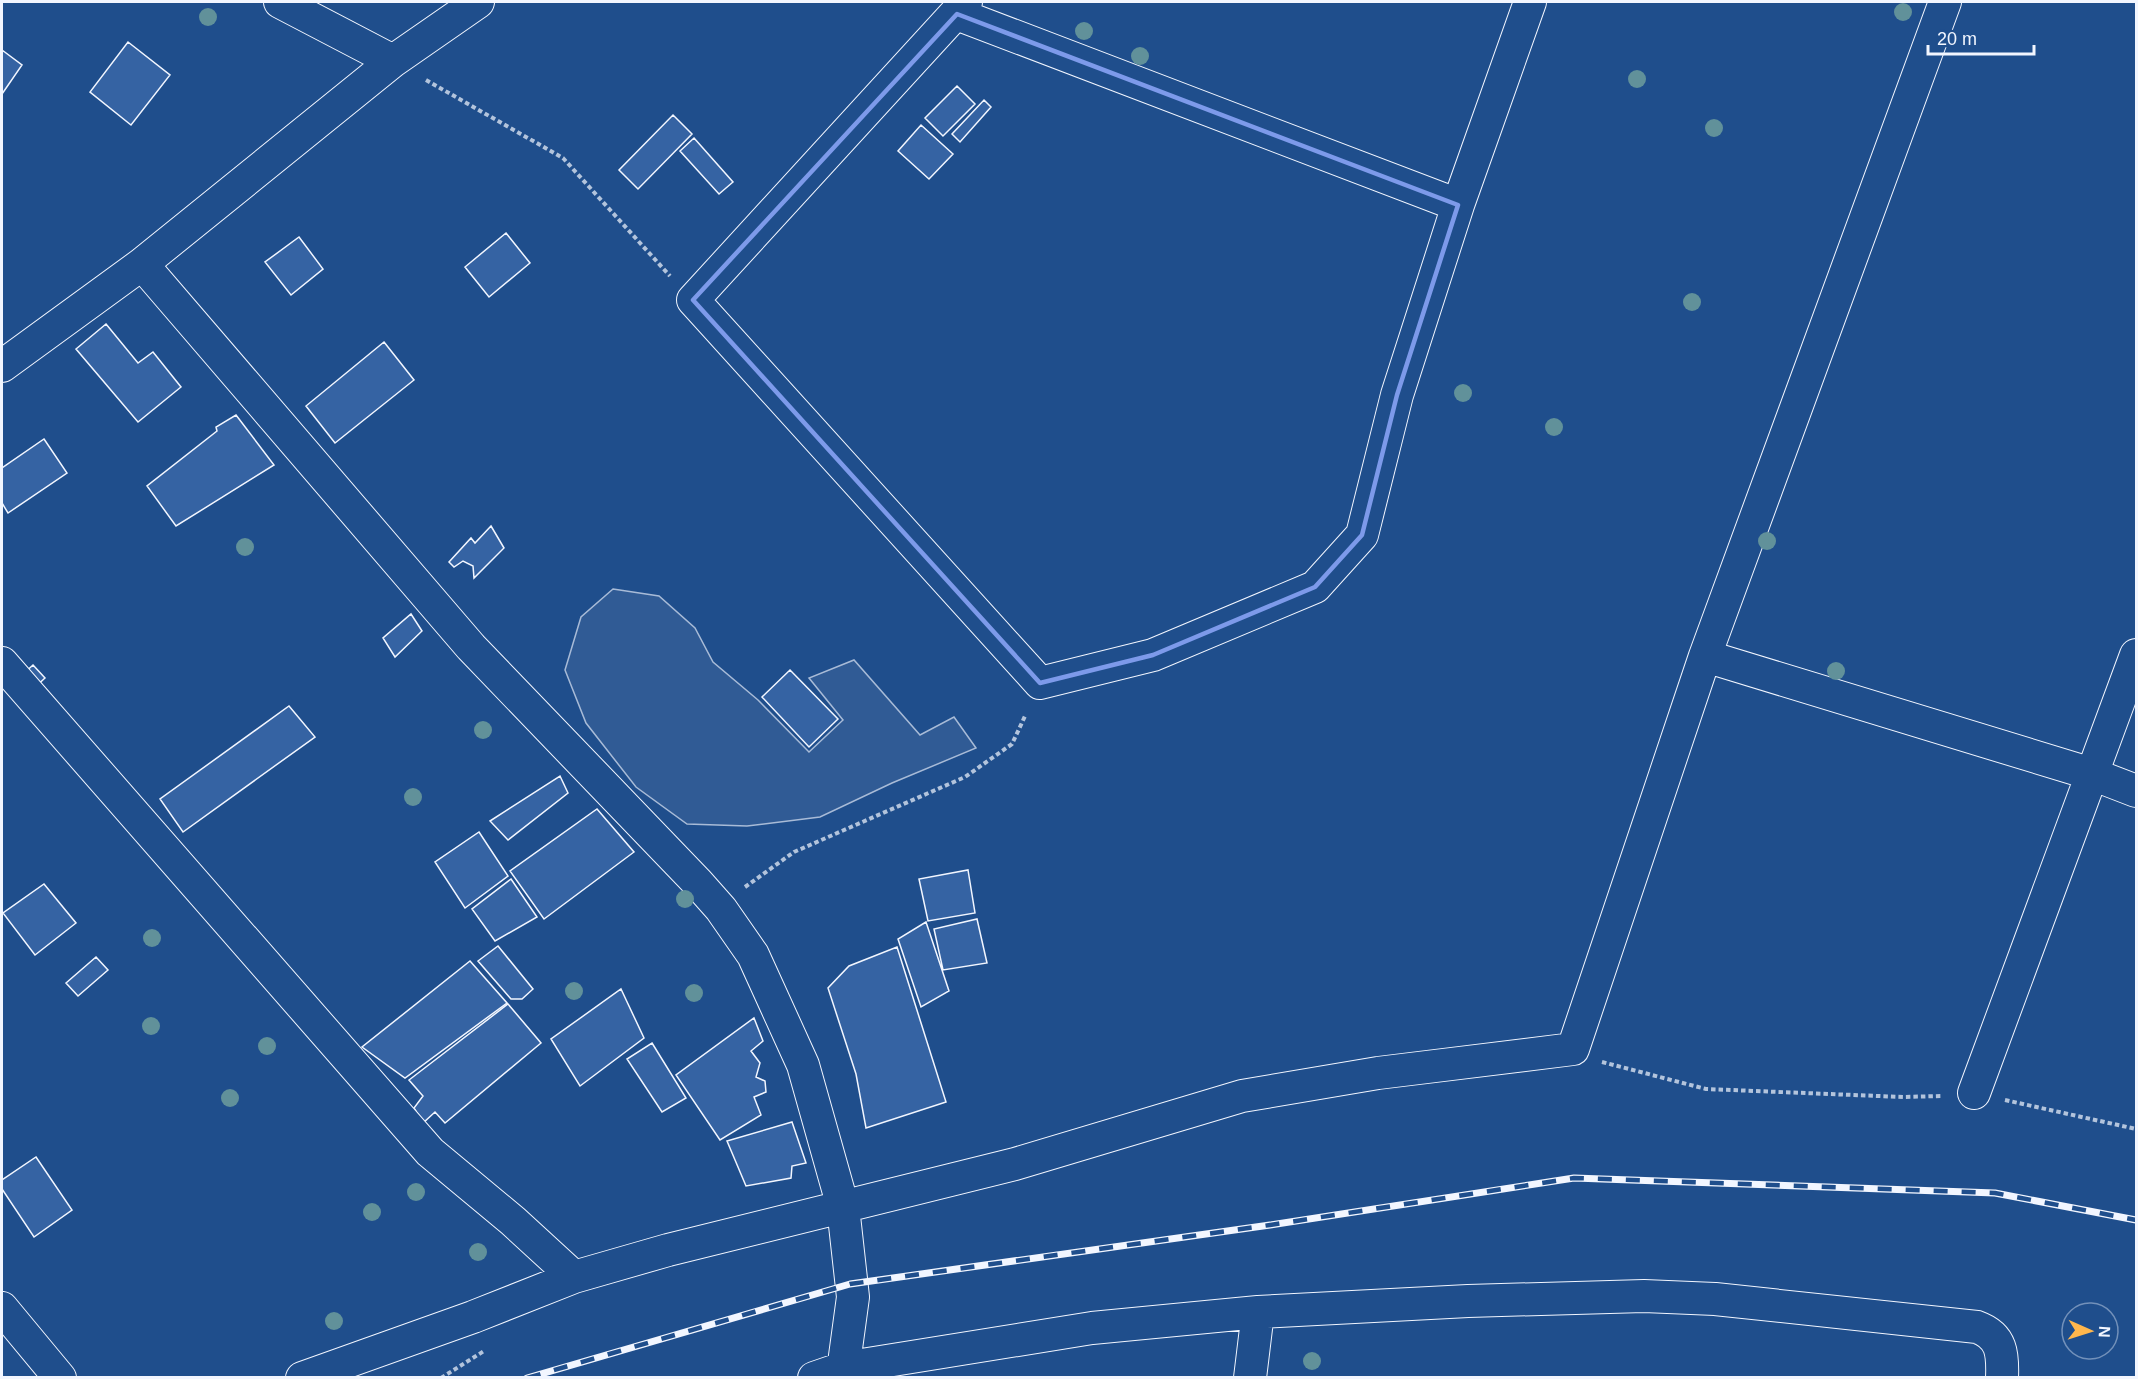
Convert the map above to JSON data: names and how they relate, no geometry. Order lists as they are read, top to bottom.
{
  "scale_bar": "20 m",
  "north": "right"
}
